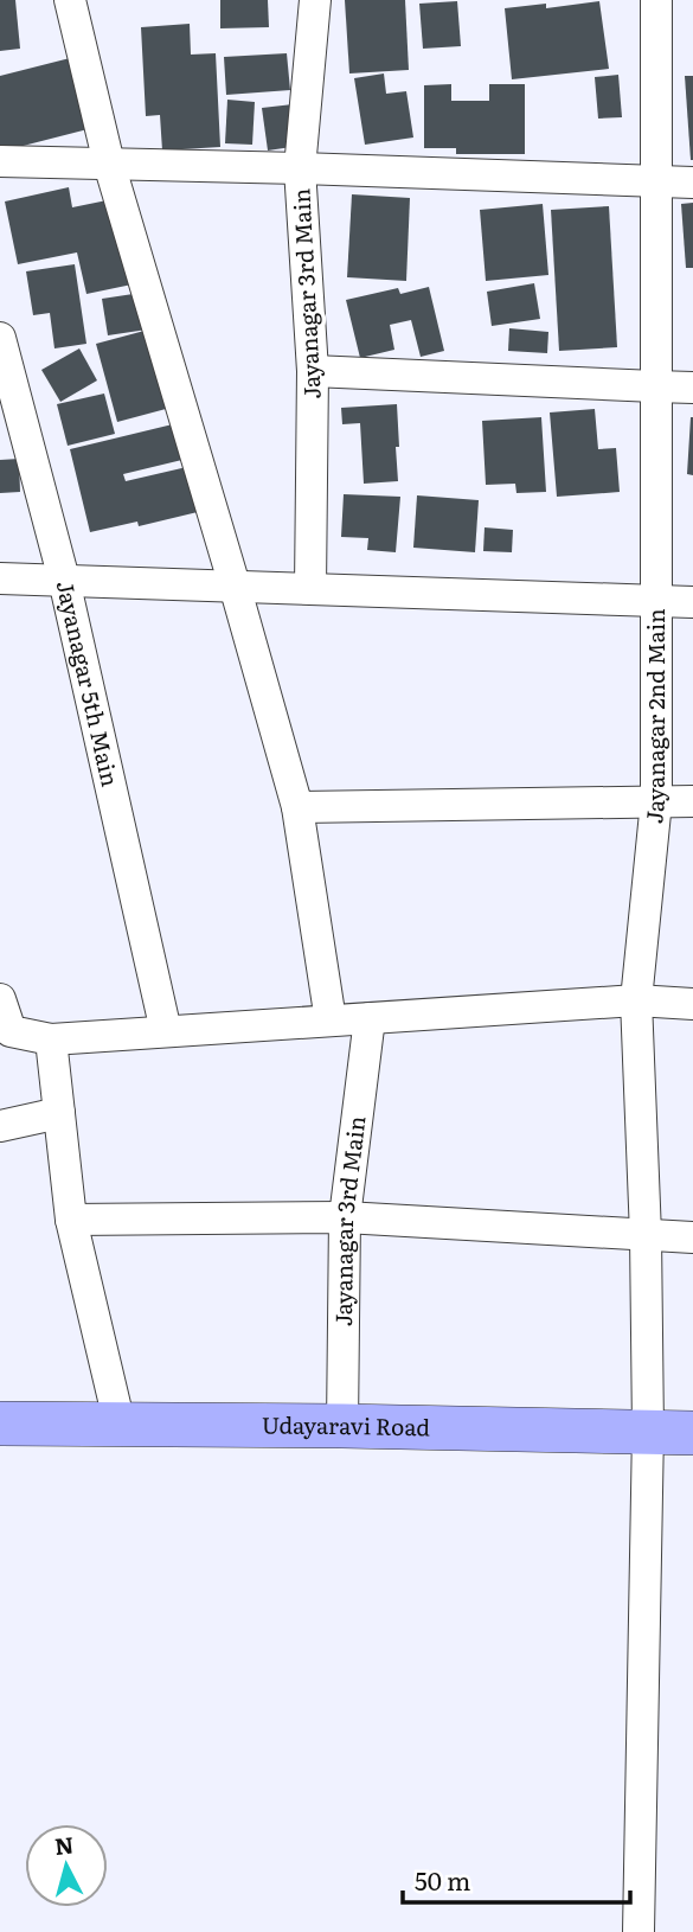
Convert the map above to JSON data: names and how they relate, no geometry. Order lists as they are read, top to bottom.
{
  "streets": {
    "street": [
      "Jayanagar 3rd Main",
      "Jayanagar 5th Main",
      "Jayanagar 2nd Main",
      "Udayaravi Road"
    ]
  },
  "crossings": [
    ["Jayanagar 3rd Main", "Udayaravi Road"],
    ["Jayanagar 2nd Main", "Udayaravi Road"]
  ],
  "scale_bar": "50 m",
  "north": "top"
}
